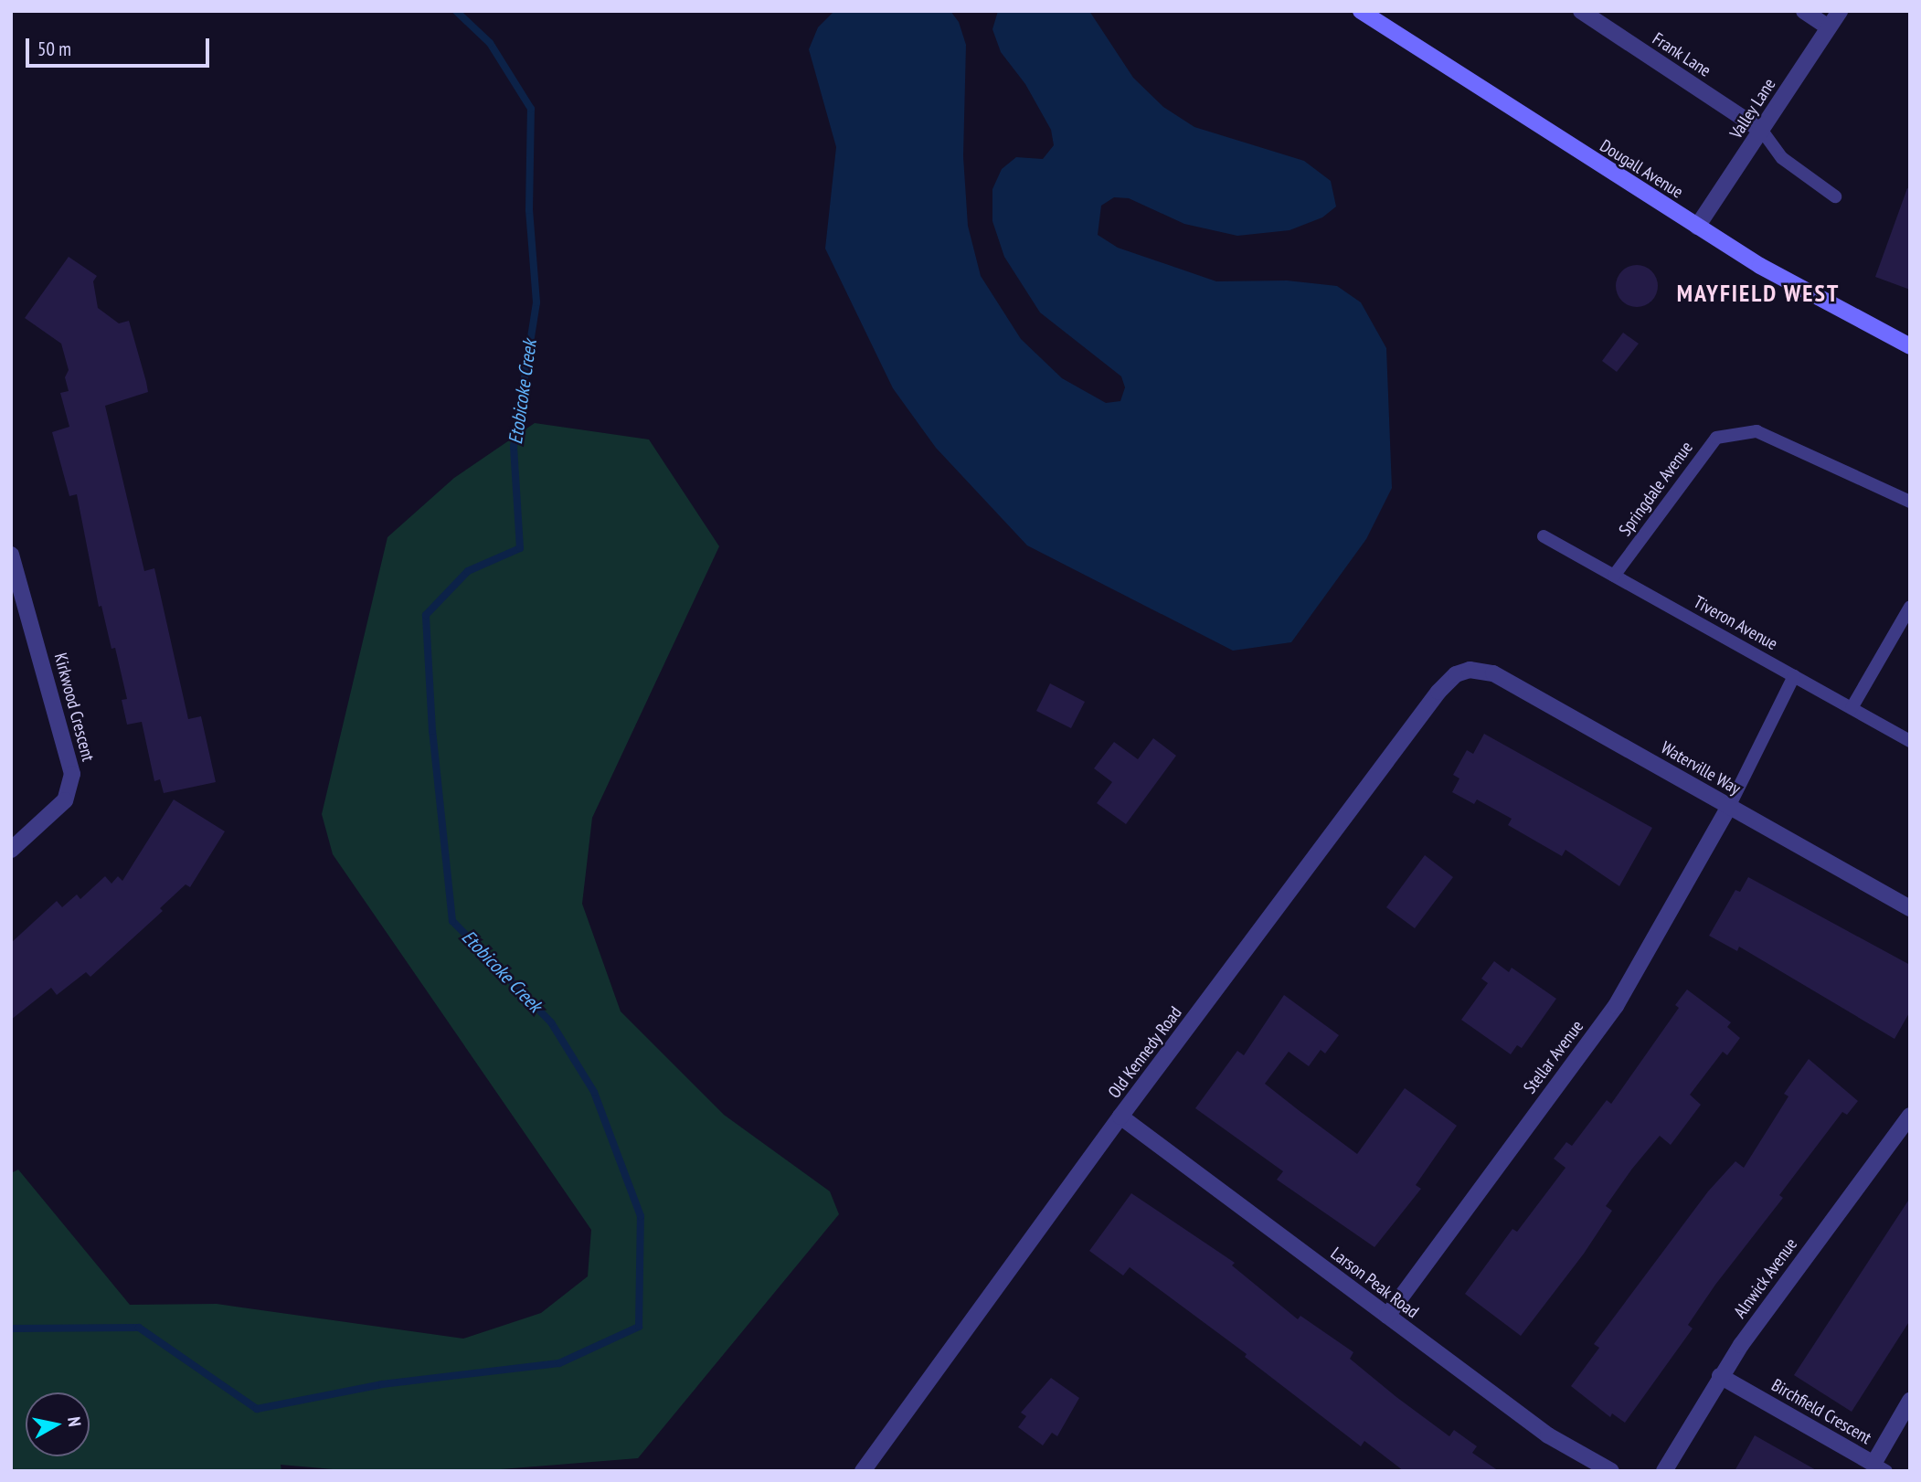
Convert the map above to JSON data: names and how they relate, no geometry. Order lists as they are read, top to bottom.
{
  "streets": {
    "street": [
      "Frank Lane",
      "Valley Lane",
      "Dougall Avenue",
      "Kirkwood Crescent",
      "Waterville Way",
      "Old Kennedy Road",
      "Stellar Avenue",
      "Alnwick Avenue",
      "Larson Peak Road",
      "Birchfield Crescent"
    ],
    "lane": ["Springdale Avenue", "Tiveron Avenue"]
  },
  "crossings": [
    ["Frank Lane", "Valley Lane"],
    ["Valley Lane", "Dougall Avenue"],
    ["Springdale Avenue", "Tiveron Avenue"],
    ["Waterville Way", "Old Kennedy Road"],
    ["Waterville Way", "Stellar Avenue"],
    ["Old Kennedy Road", "Larson Peak Road"],
    ["Stellar Avenue", "Larson Peak Road"],
    ["Alnwick Avenue", "Birchfield Crescent"]
  ],
  "districts": ["MAYFIELD WEST"],
  "water": ["Etobicoke Creek"],
  "scale_bar": "50 m",
  "north": "right"
}
